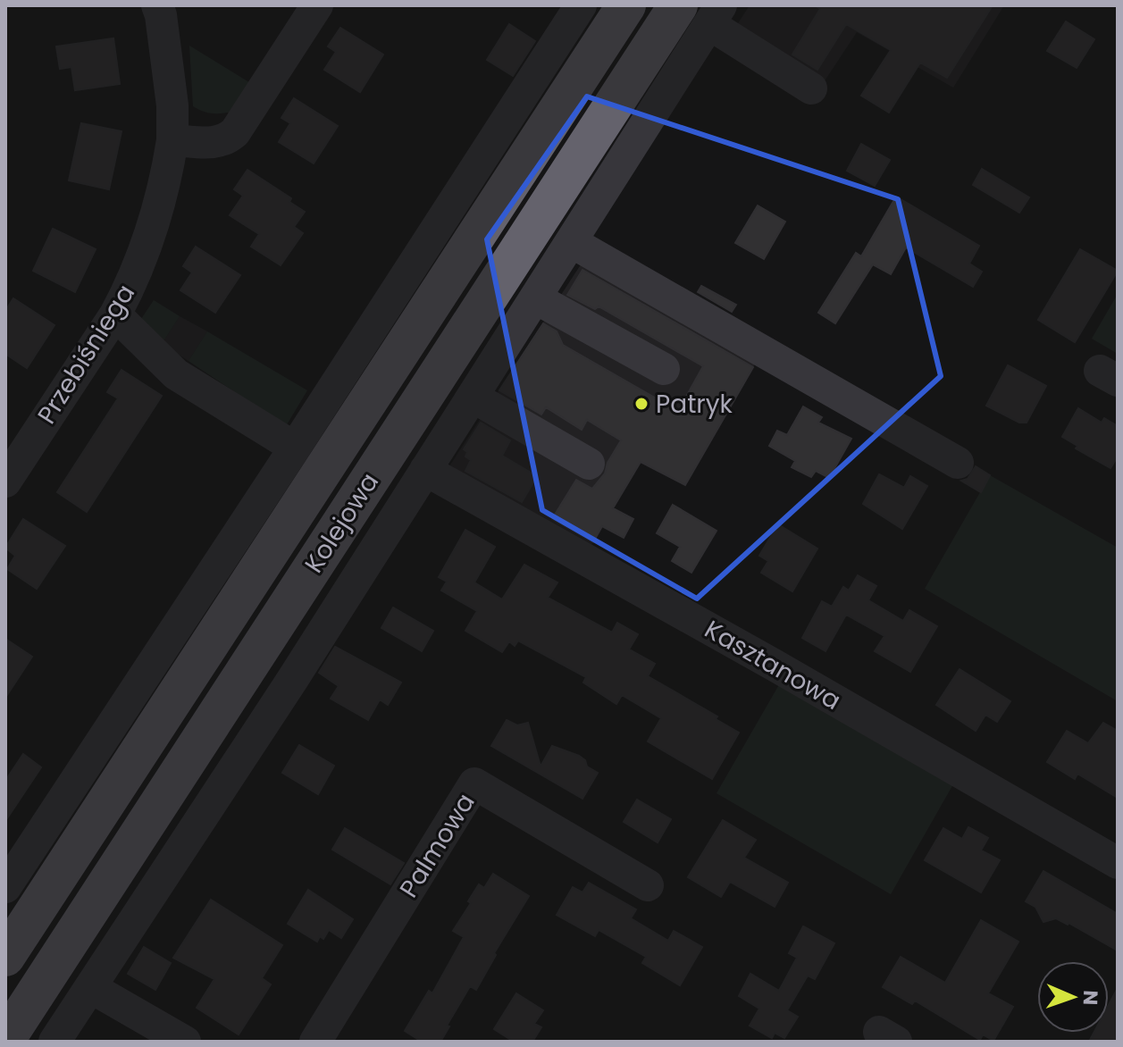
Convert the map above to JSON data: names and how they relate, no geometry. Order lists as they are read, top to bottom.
{
  "streets": {
    "highway": ["Kolejowa"],
    "street": ["Przebiśniega", "Kasztanowa", "Palmowa"]
  },
  "crossings": [
    ["Kolejowa", "Kasztanowa"]
  ],
  "places": ["Patryk"],
  "north": "right"
}
